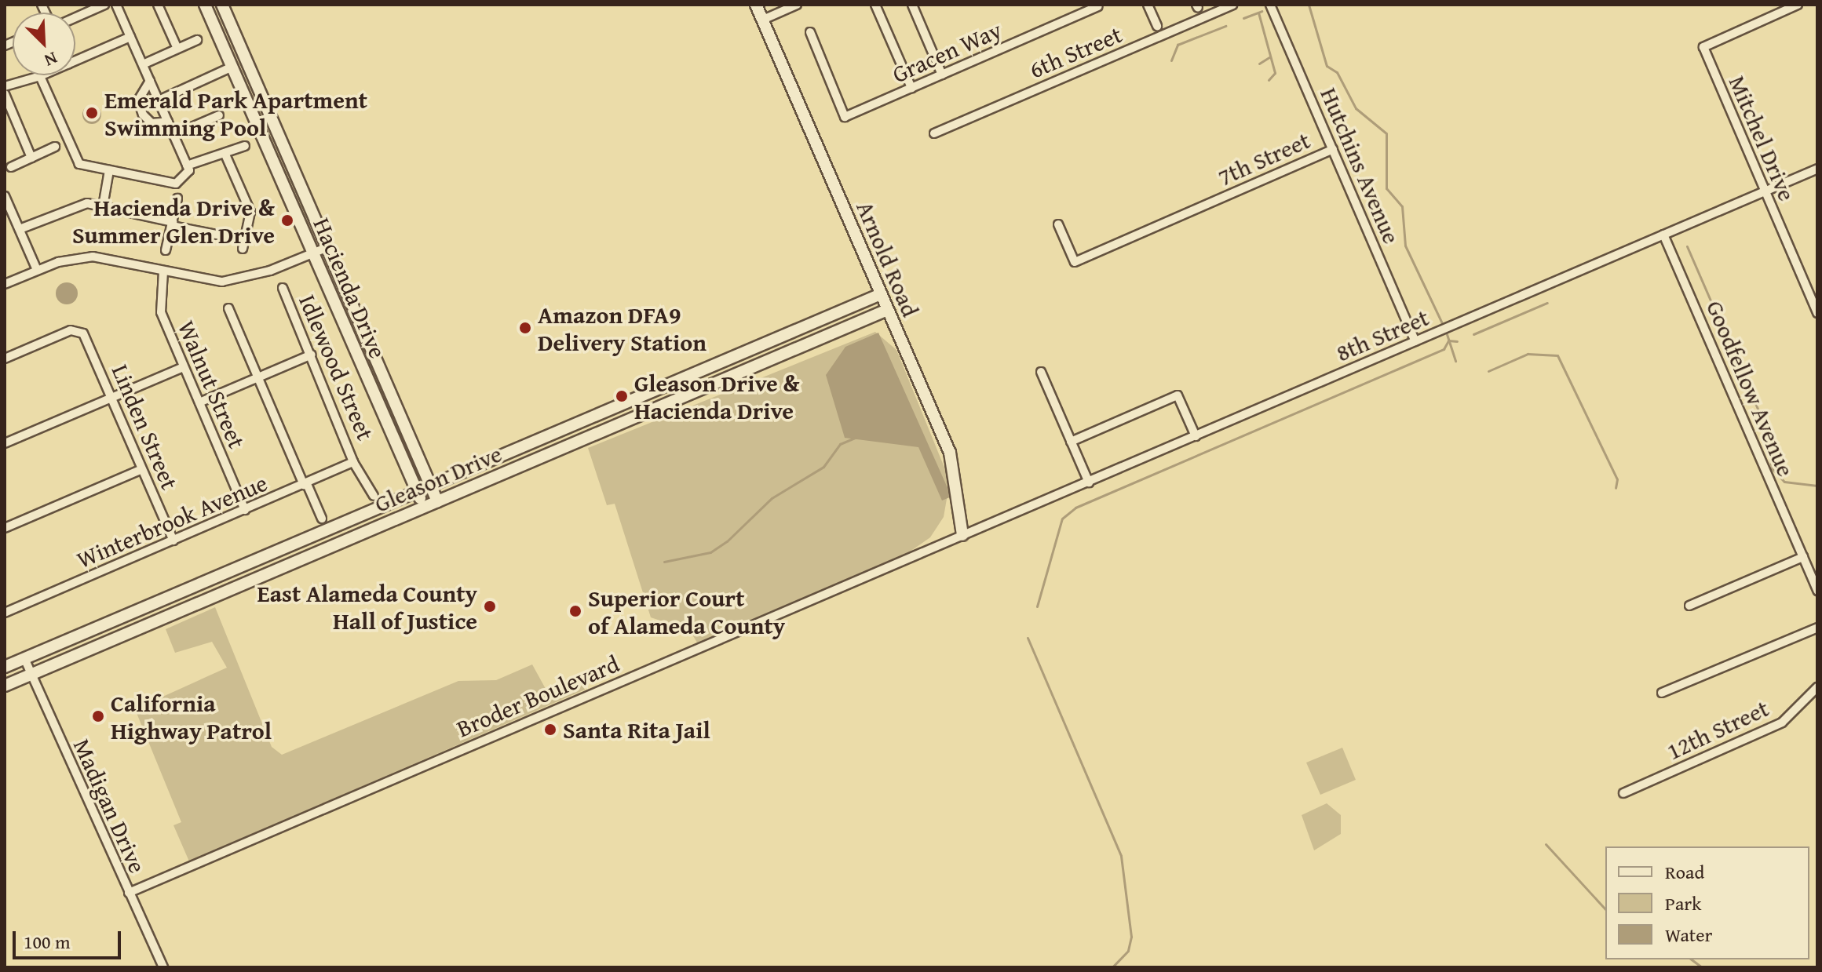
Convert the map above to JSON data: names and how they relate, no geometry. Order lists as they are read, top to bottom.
{
  "streets": {
    "main road": ["Arnold Road", "Hacienda Drive", "Gleason Drive"],
    "street": [
      "Gracen Way",
      "6th Street",
      "Mitchel Drive",
      "7th Street",
      "Hutchins Avenue",
      "8th Street",
      "Idlewood Street",
      "Walnut Street",
      "Goodfellow Avenue",
      "Linden Street",
      "Winterbrook Avenue",
      "Broder Boulevard",
      "12th Street",
      "Madigan Drive"
    ]
  },
  "crossings": [
    ["Mitchel Drive", "8th Street"],
    ["7th Street", "Hutchins Avenue"],
    ["Hutchins Avenue", "8th Street"],
    ["Arnold Road", "8th Street"],
    ["Arnold Road", "Gleason Drive"],
    ["Arnold Road", "Broder Boulevard"],
    ["Hacienda Drive", "Gleason Drive"],
    ["8th Street", "Goodfellow Avenue"],
    ["8th Street", "Broder Boulevard"],
    ["Idlewood Street", "Winterbrook Avenue"],
    ["Walnut Street", "Winterbrook Avenue"],
    ["Linden Street", "Winterbrook Avenue"],
    ["Gleason Drive", "Madigan Drive"],
    ["Broder Boulevard", "Madigan Drive"]
  ],
  "places": [
    "Emerald Park Apartment Swimming Pool",
    "Hacienda Drive & Summer Glen Drive",
    "Amazon DFA9 Delivery Station",
    "Gleason Drive & Hacienda Drive",
    "East Alameda County Hall of Justice",
    "Superior Court of Alameda County",
    "California Highway Patrol",
    "Santa Rita Jail"
  ],
  "legend": ["Road", "Park", "Water"],
  "scale_bar": "100 m",
  "north": "bottom right"
}
